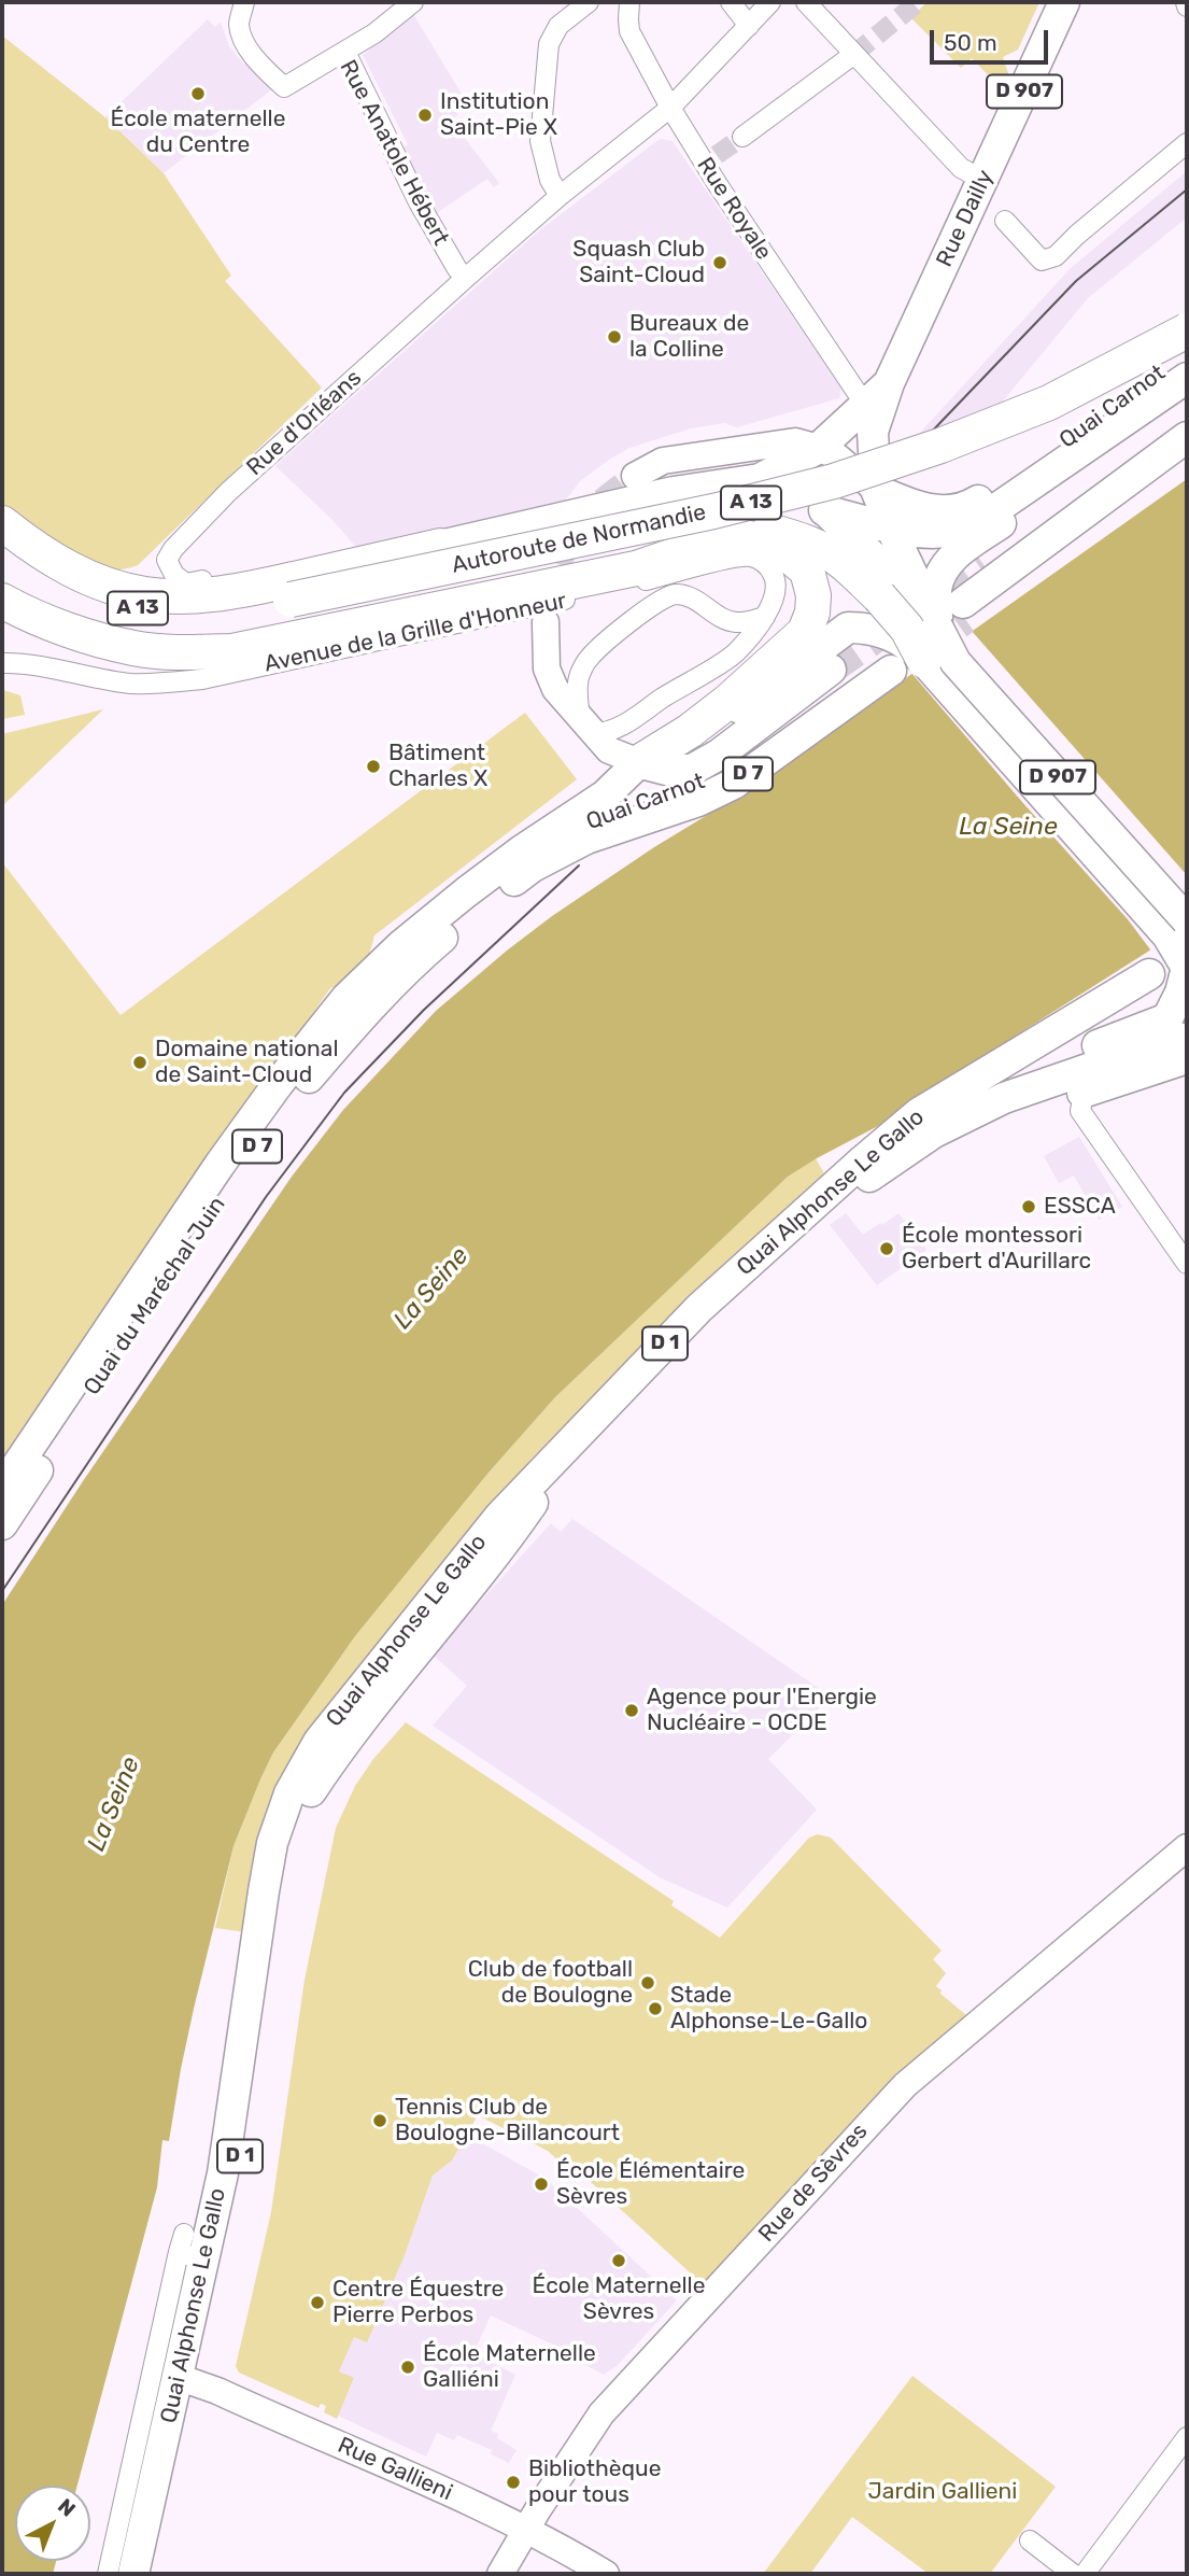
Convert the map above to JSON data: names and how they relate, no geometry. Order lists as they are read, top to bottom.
{
  "streets": {
    "highway": ["A 13", "Autoroute de Normandie"],
    "main road": [
      "D 907",
      "Rue Dailly",
      "Quai Carnot",
      "D 7",
      "Quai Alphonse Le Gallo",
      "Quai du Maréchal Juin",
      "D 1"
    ],
    "street": [
      "Rue Anatole Hébert",
      "Rue Royale",
      "Rue d'Orléans",
      "Avenue de la Grille d'Honneur",
      "Rue de Sèvres",
      "Rue Gallieni"
    ]
  },
  "crossings": [
    ["D 907", "Rue Royale"],
    ["D 907", "Rue Dailly"],
    ["D 907", "Quai Carnot"],
    ["D 907", "D 7"],
    ["Rue Anatole Hébert", "Rue d'Orléans"],
    ["Rue Royale", "Rue d'Orléans"],
    ["Rue Dailly", "Quai Carnot"],
    ["Quai Carnot", "Autoroute de Normandie"],
    ["Quai Carnot", "D 7"],
    ["Quai Carnot", "Quai du Maréchal Juin"],
    ["D 7", "Quai du Maréchal Juin"],
    ["Quai Alphonse Le Gallo", "Rue Gallieni"],
    ["Rue de Sèvres", "Rue Gallieni"]
  ],
  "water": ["La Seine"],
  "parks": ["Jardin Gallieni"],
  "places": [
    "École maternelle du Centre",
    "Institution Saint-Pie X",
    "Squash Club Saint-Cloud",
    "Bureaux de la Colline",
    "Bâtiment Charles X",
    "Domaine national de Saint-Cloud",
    "ESSCA",
    "École montessori Gerbert d'Aurillarc",
    "Agence pour l'Energie Nucléaire - OCDE",
    "Club de football de Boulogne",
    "Stade Alphonse-Le-Gallo",
    "Tennis Club de Boulogne-Billancourt",
    "École Élémentaire Sèvres",
    "École Maternelle Sèvres",
    "Centre Équestre Pierre Perbos",
    "École Maternelle Galliéni",
    "Bibliothèque pour tous"
  ],
  "scale_bar": "50 m",
  "north": "top right"
}
